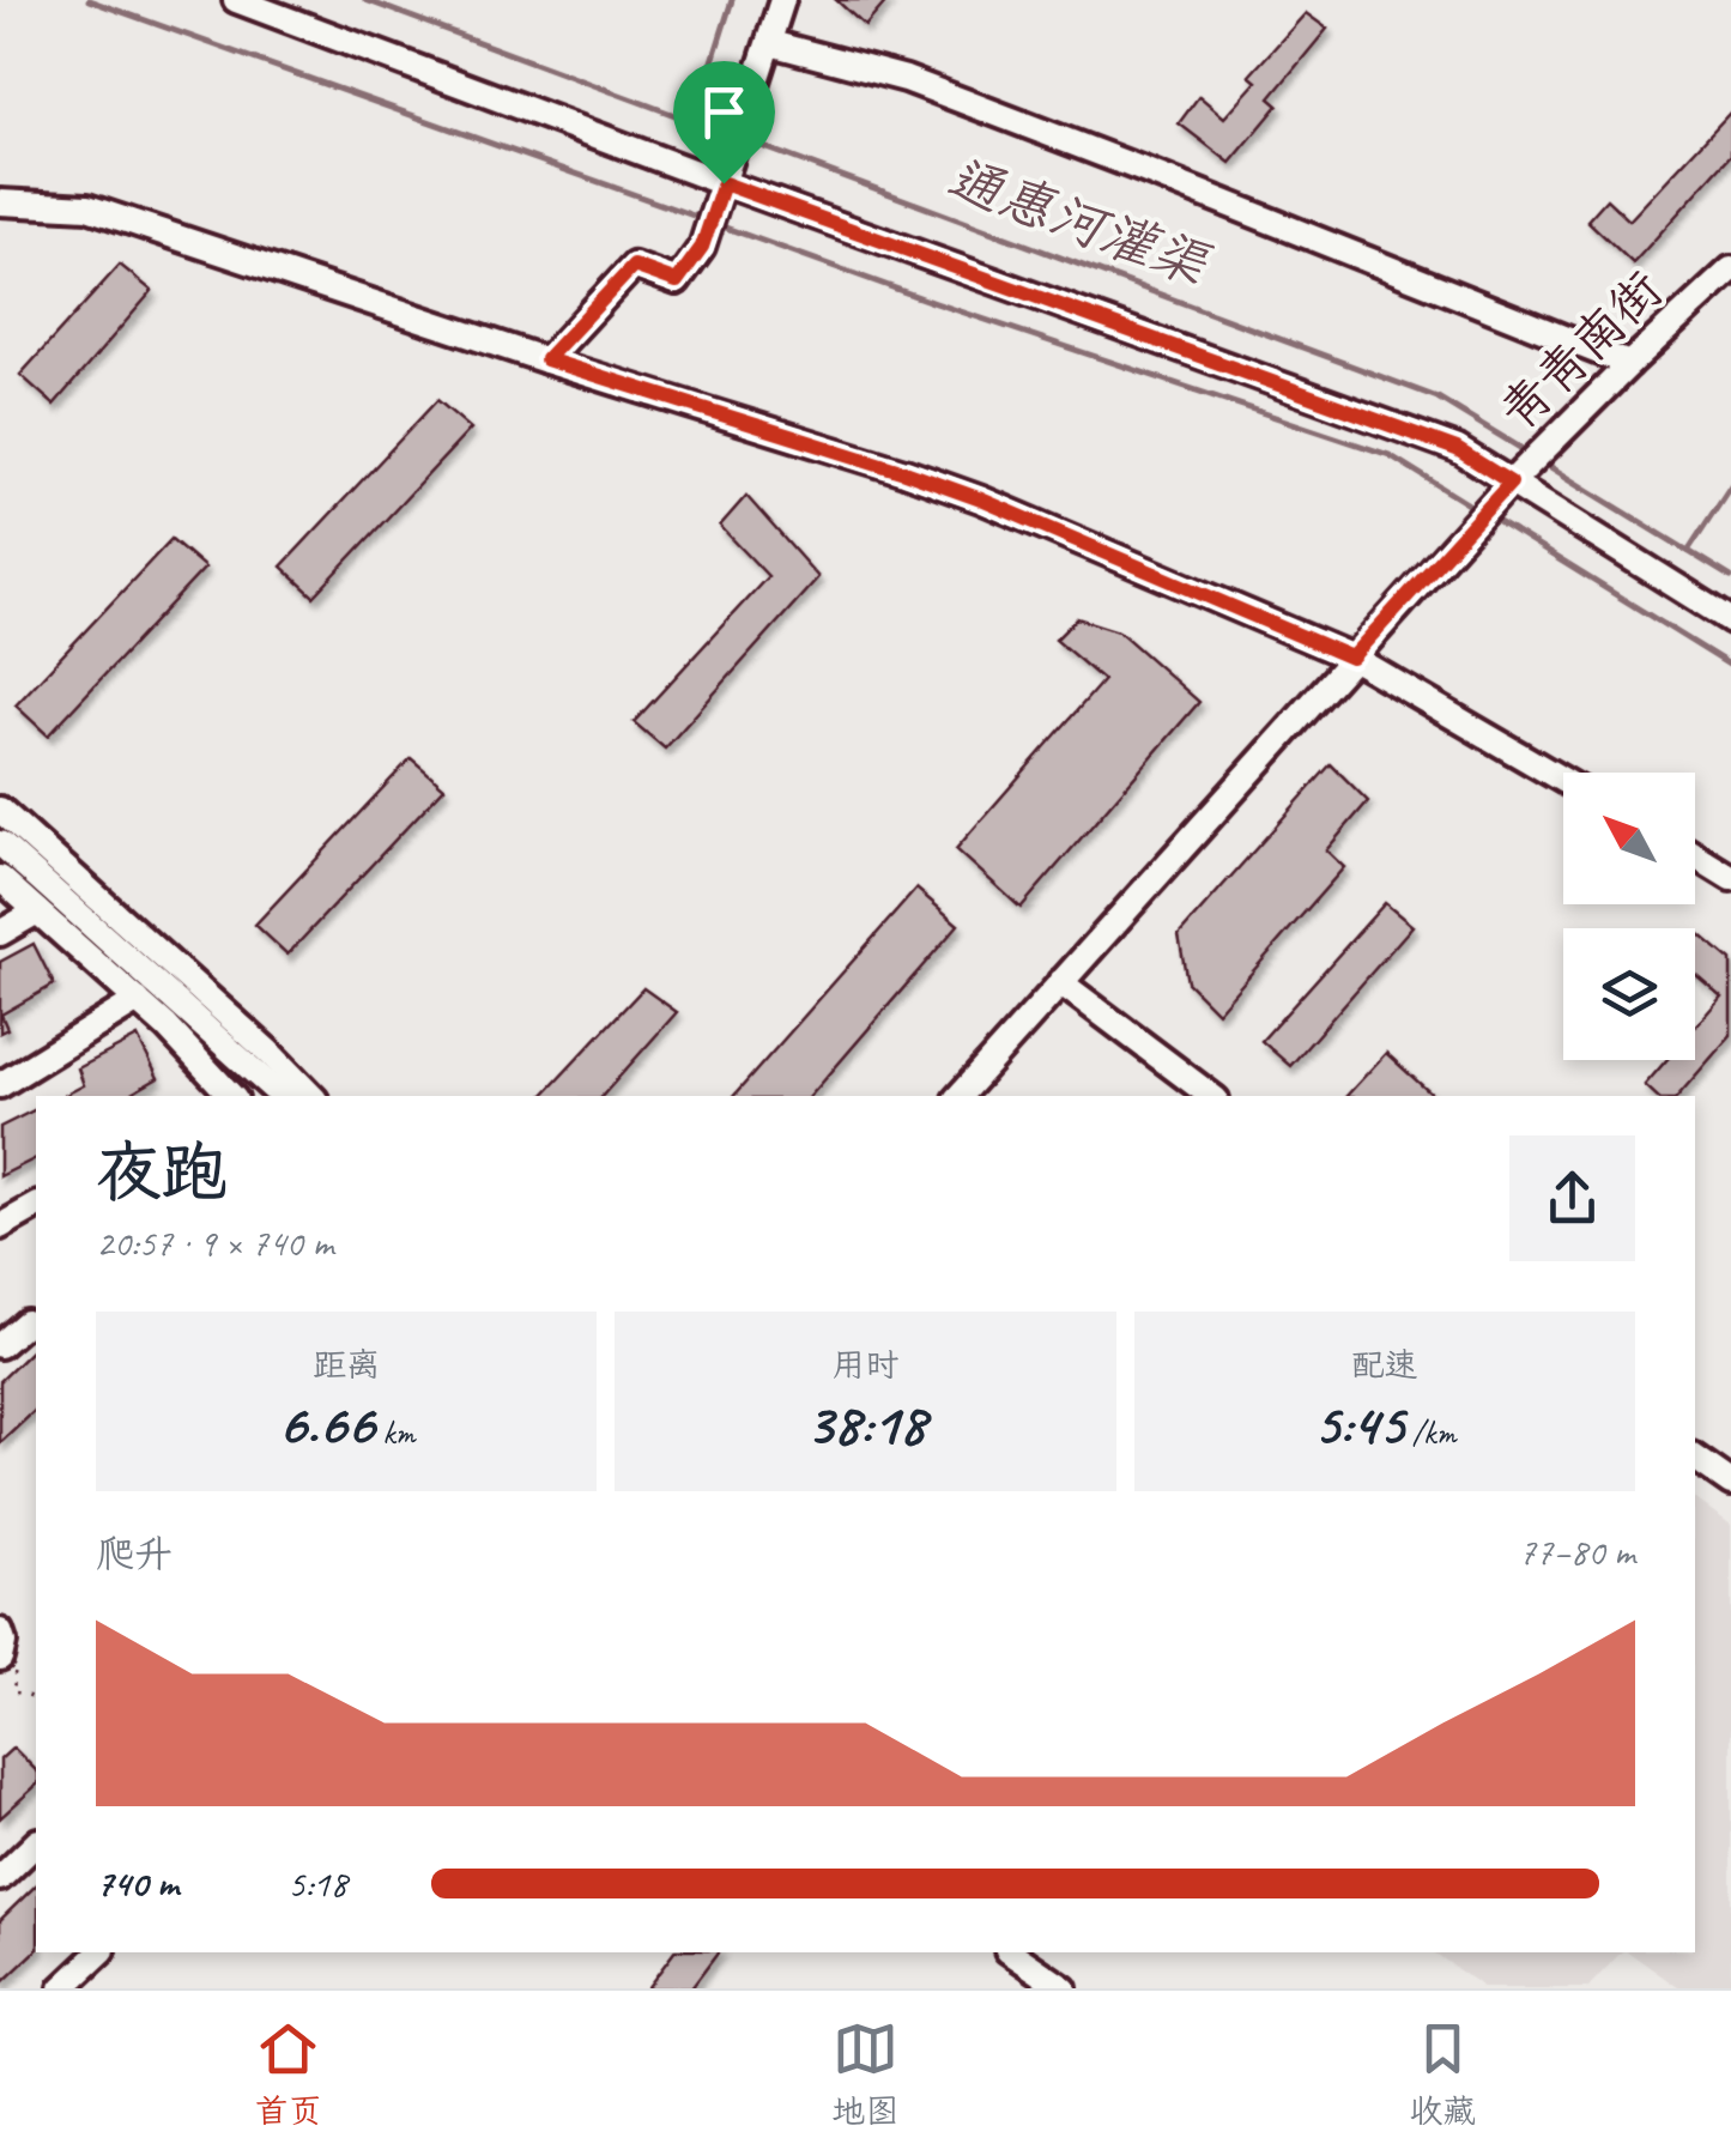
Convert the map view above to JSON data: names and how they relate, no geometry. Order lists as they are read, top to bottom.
{
  "streets": {
    "street": ["青青南街"]
  },
  "water": ["通惠河灌渠"],
  "north": "top left",
  "page": {
    "heading": ["夜跑", "20:57 · 9 × 740 m"],
    "stats": [
      ["距离", "6.66 km"],
      ["用时", "38:18"],
      ["配速", "5:45 /km"]
    ],
    "chart": ["爬升", "77–80 m"],
    "list": [
      {
        "name": "740 m",
        "note": "5:18"
      }
    ],
    "tabs": ["首页", "地图", "收藏"]
  }
}
